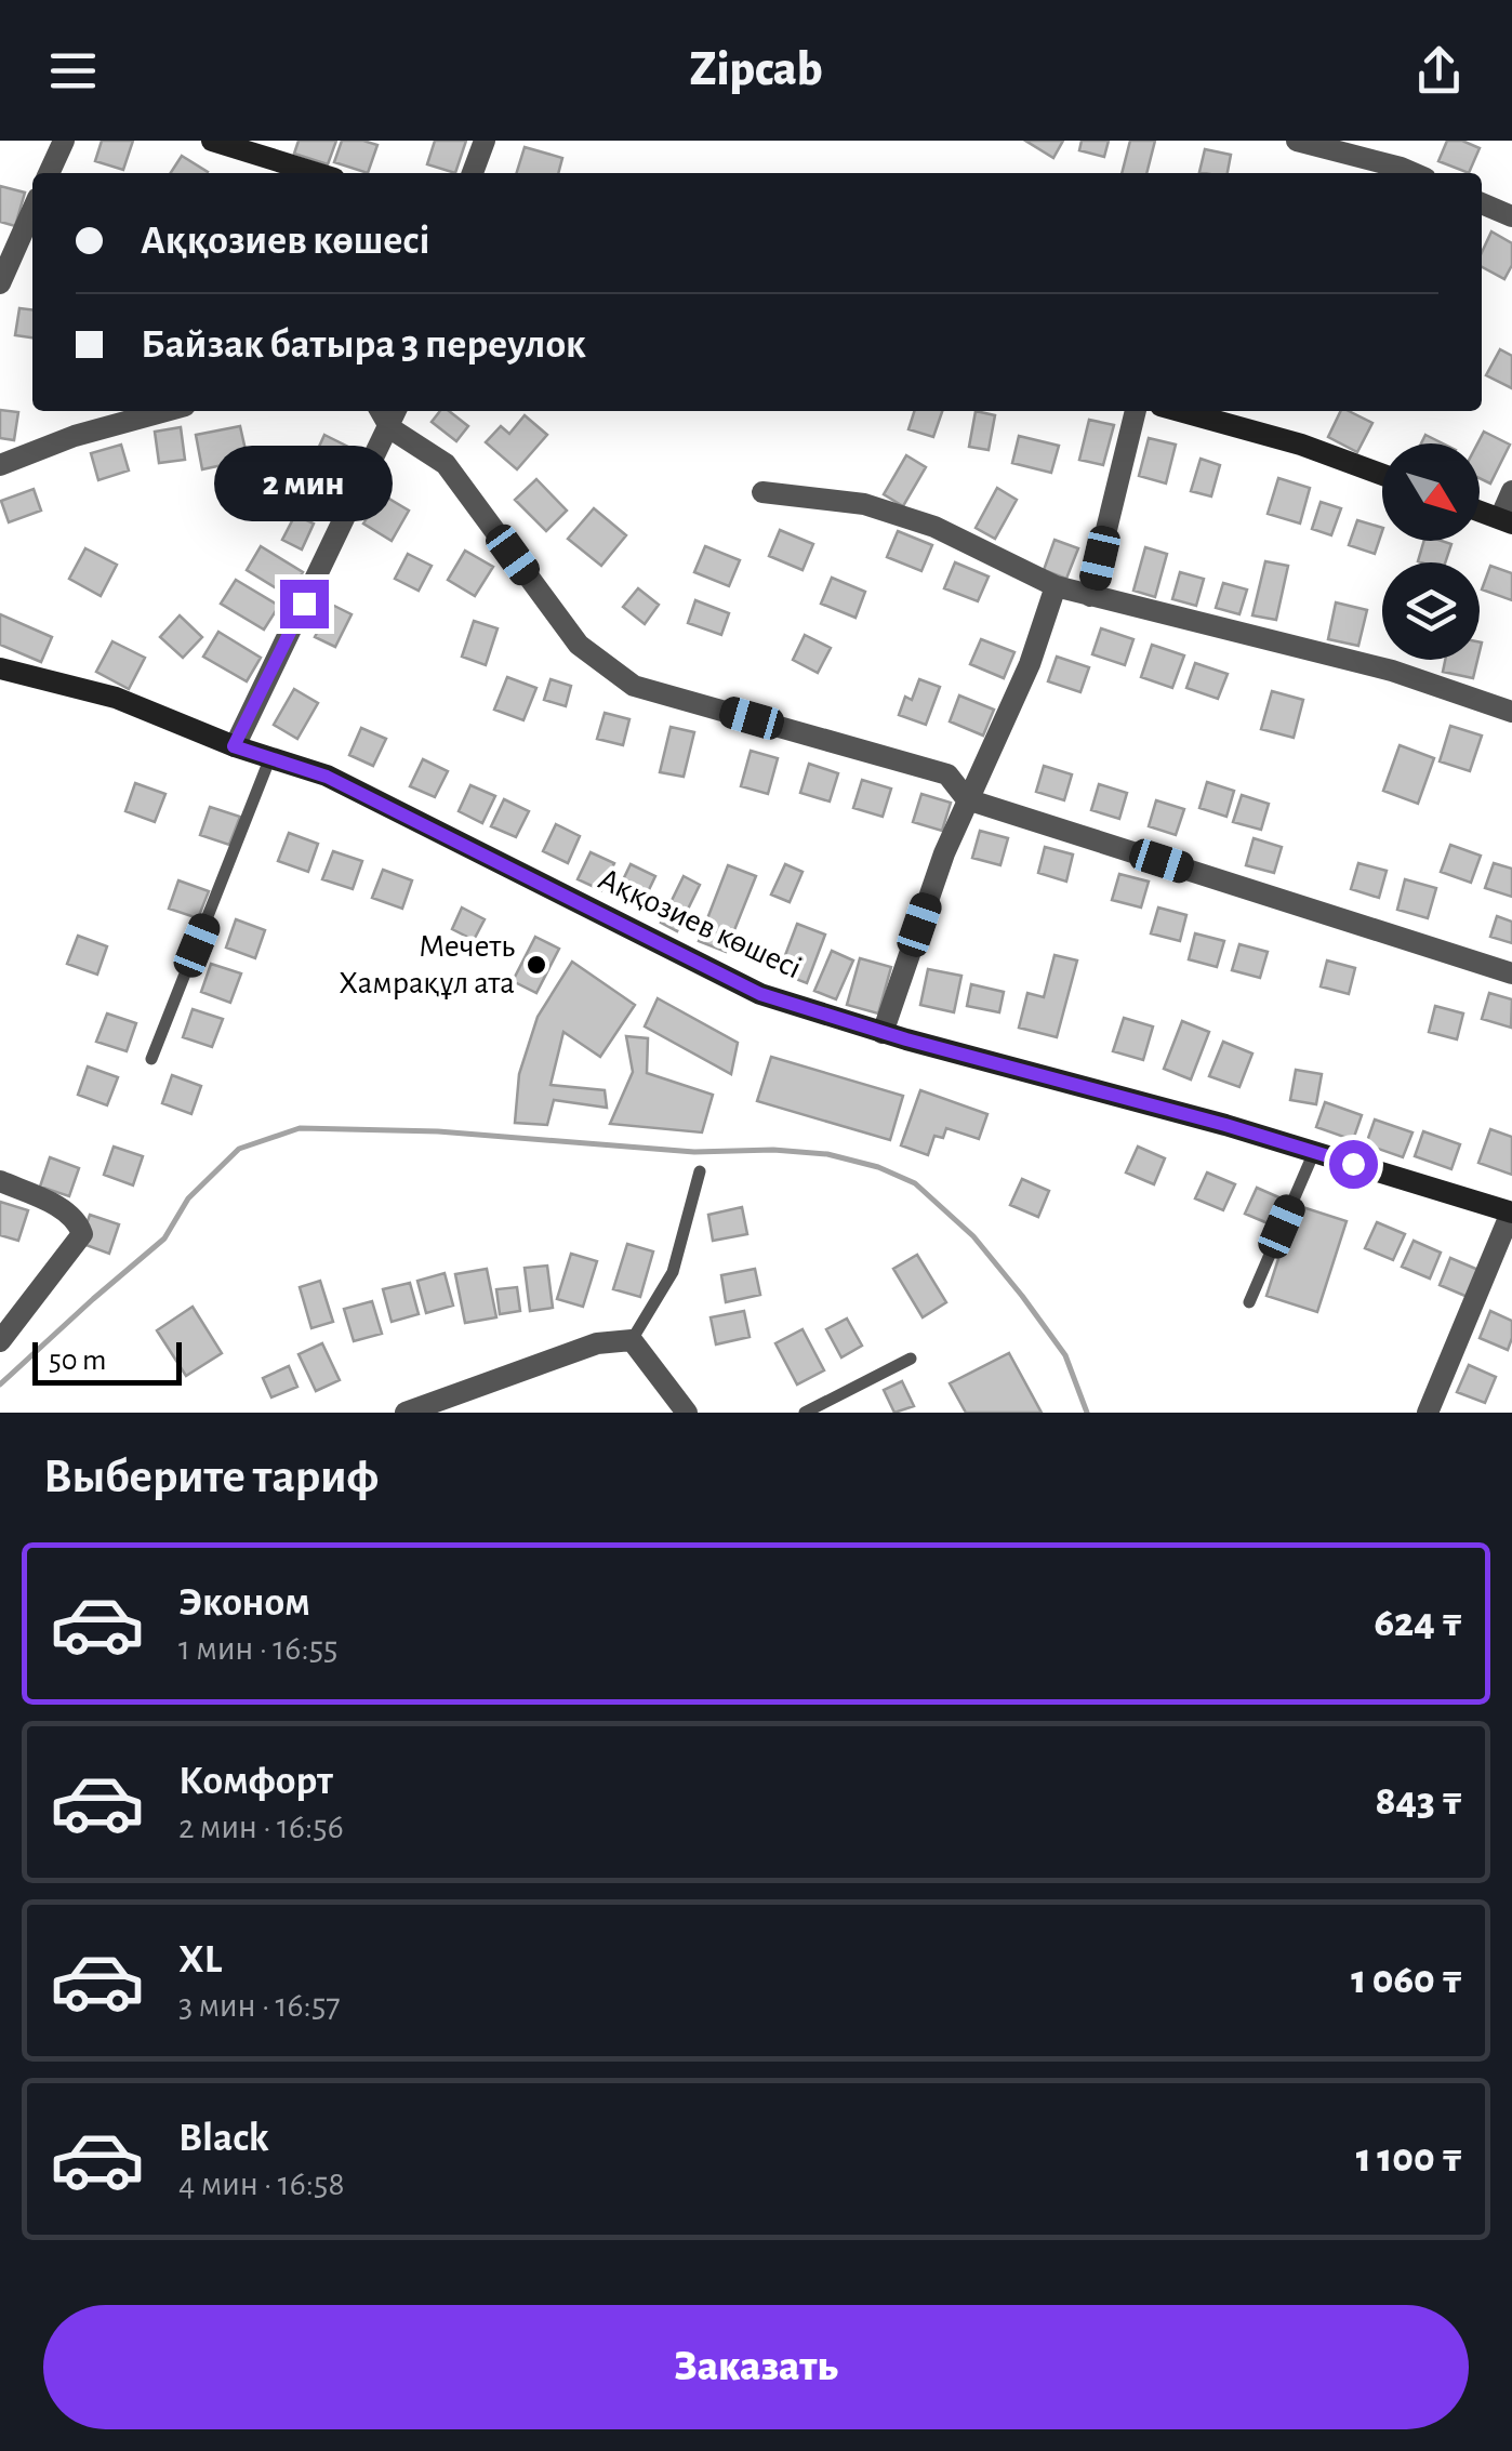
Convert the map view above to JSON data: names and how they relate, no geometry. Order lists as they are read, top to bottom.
{
  "streets": {
    "main road": ["Аққозиев көшесі"]
  },
  "places": ["Мечеть Хамрақұл ата"],
  "scale_bar": "50 m",
  "north": "bottom right",
  "page": {
    "header": "Zipcab",
    "banner": ["Аққозиев көшесі", "Байзак батыра 3 переулок"],
    "bubble": "2 мин",
    "scale": "50 m",
    "heading": "Выберите тариф",
    "list": [
      {
        "name": "Эконом",
        "note": "1 мин · 16:55",
        "value": "624 ₸"
      },
      {
        "name": "Комфорт",
        "note": "2 мин · 16:56",
        "value": "843 ₸"
      },
      {
        "name": "XL",
        "note": "3 мин · 16:57",
        "value": "1 060 ₸"
      },
      {
        "name": "Black",
        "note": "4 мин · 16:58",
        "value": "1 100 ₸"
      }
    ],
    "buttons": "Заказать"
  }
}
